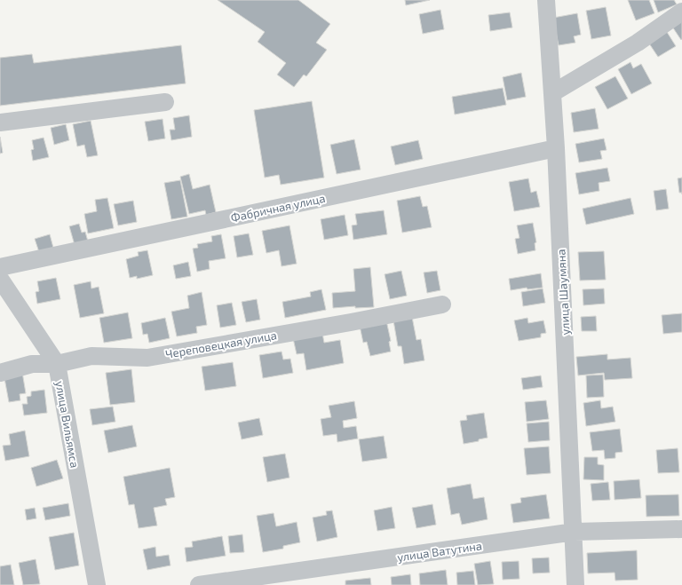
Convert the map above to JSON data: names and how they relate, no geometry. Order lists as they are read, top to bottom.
{
  "streets": {
    "street": [
      "Фабричная улица",
      "улица Шаумяна",
      "Череповецкая улица",
      "улица Вильямса",
      "улица Ватутина"
    ]
  },
  "crossings": [
    ["Фабричная улица", "улица Шаумяна"],
    ["улица Шаумяна", "улица Ватутина"],
    ["Череповецкая улица", "улица Вильямса"]
  ]
}
